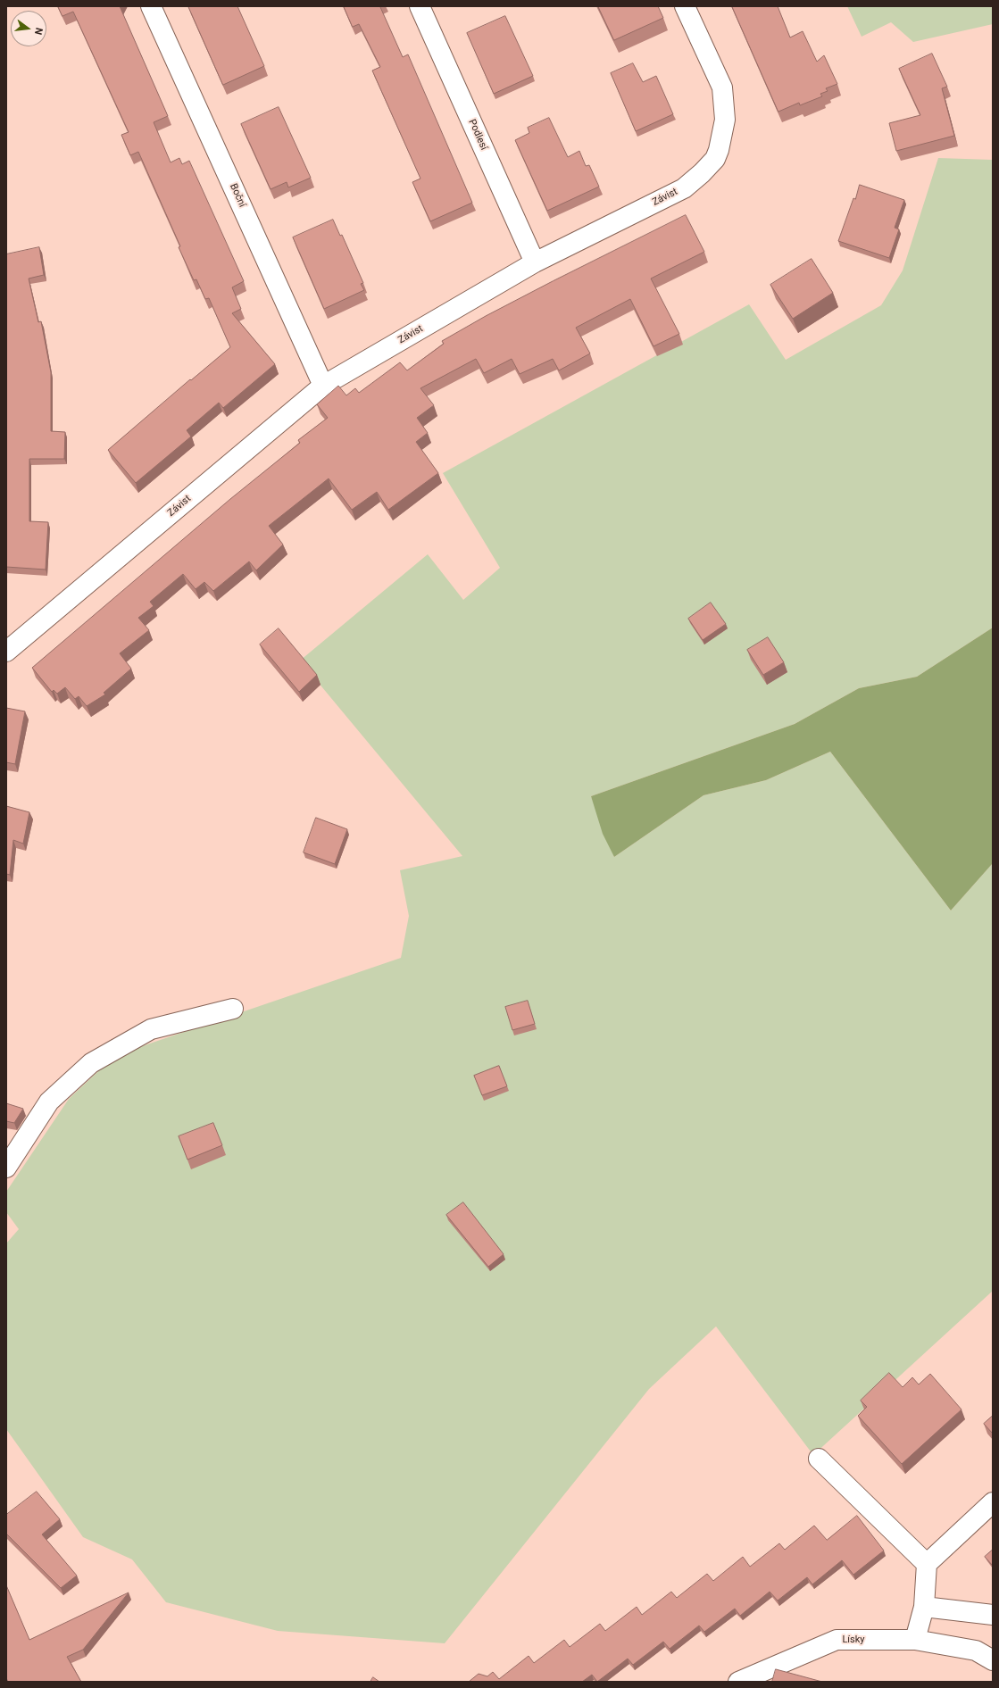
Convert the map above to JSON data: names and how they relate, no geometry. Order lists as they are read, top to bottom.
{
  "streets": {
    "street": [
      "Podlesí",
      "Boční",
      "Závist",
      "Lísky"
    ]
  },
  "crossings": [
    ["Podlesí", "Závist"],
    ["Boční", "Závist"]
  ],
  "north": "right"
}
